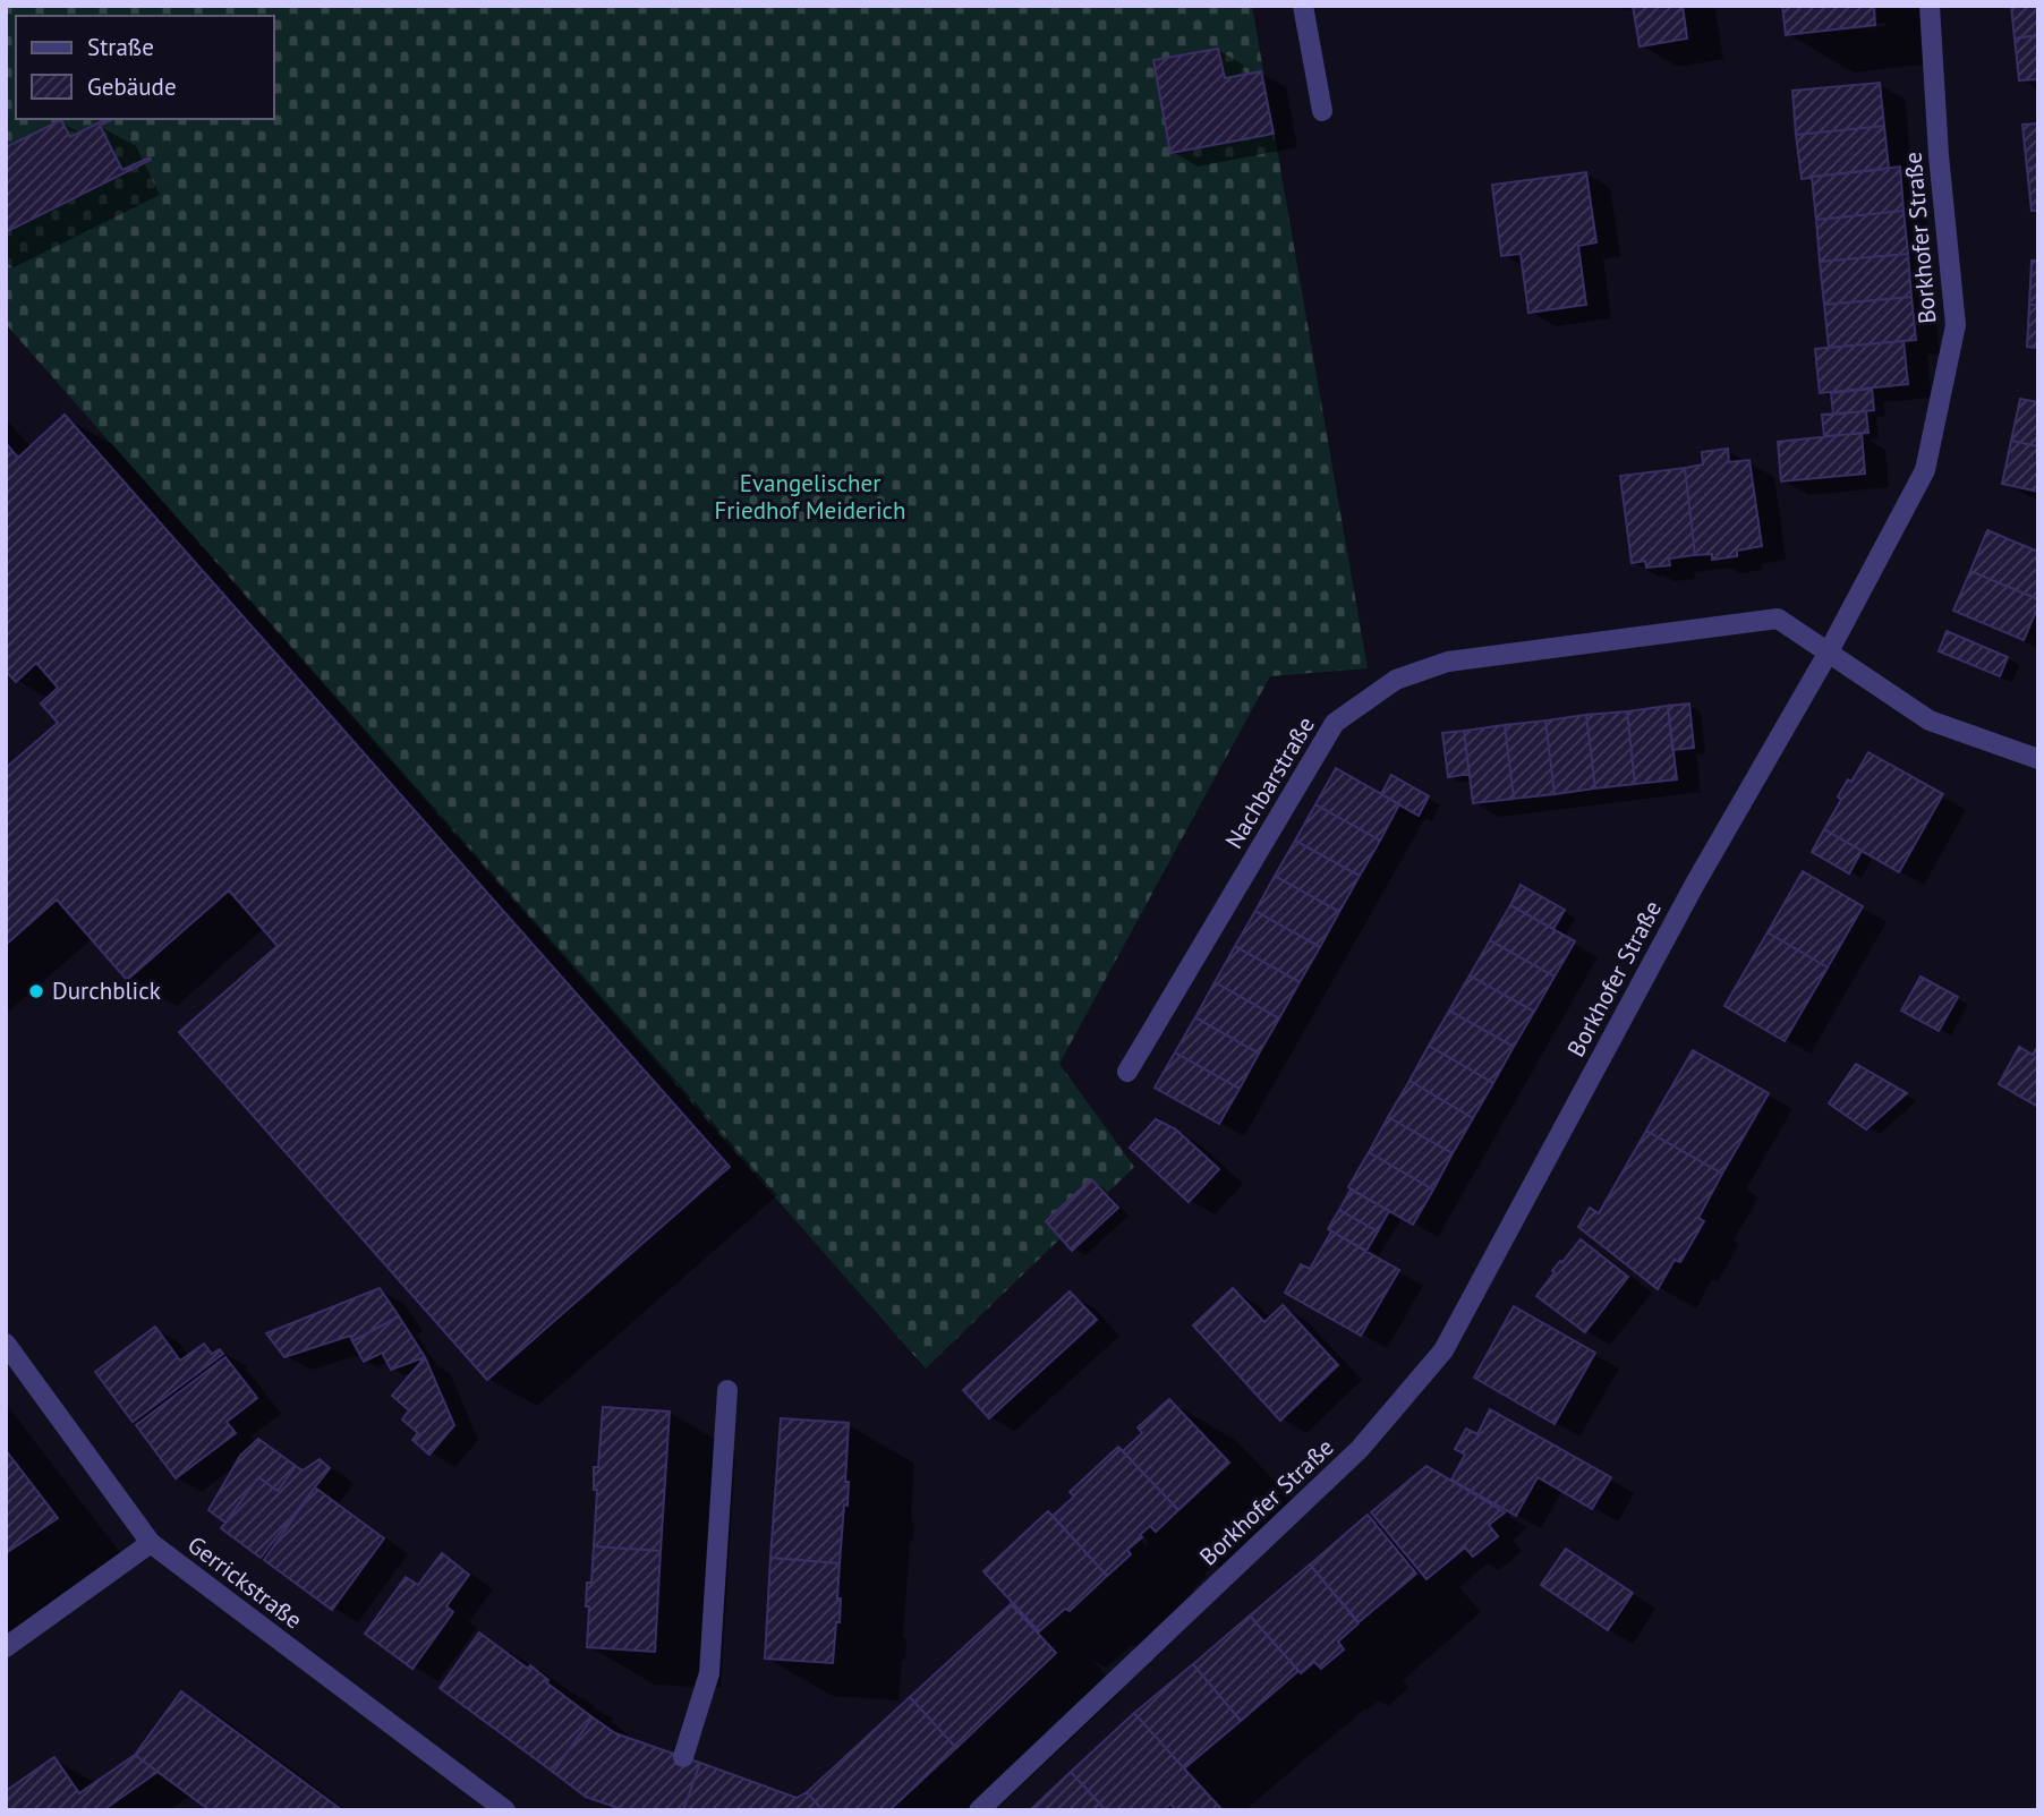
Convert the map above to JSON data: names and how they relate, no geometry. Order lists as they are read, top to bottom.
{
  "streets": {
    "street": ["Borkhofer Straße", "Nachbarstraße", "Gerrickstraße"]
  },
  "crossings": [
    ["Borkhofer Straße", "Nachbarstraße"]
  ],
  "parks": ["Evangelischer Friedhof Meiderich"],
  "places": ["Durchblick"],
  "legend": ["Straße", "Gebäude"]
}
